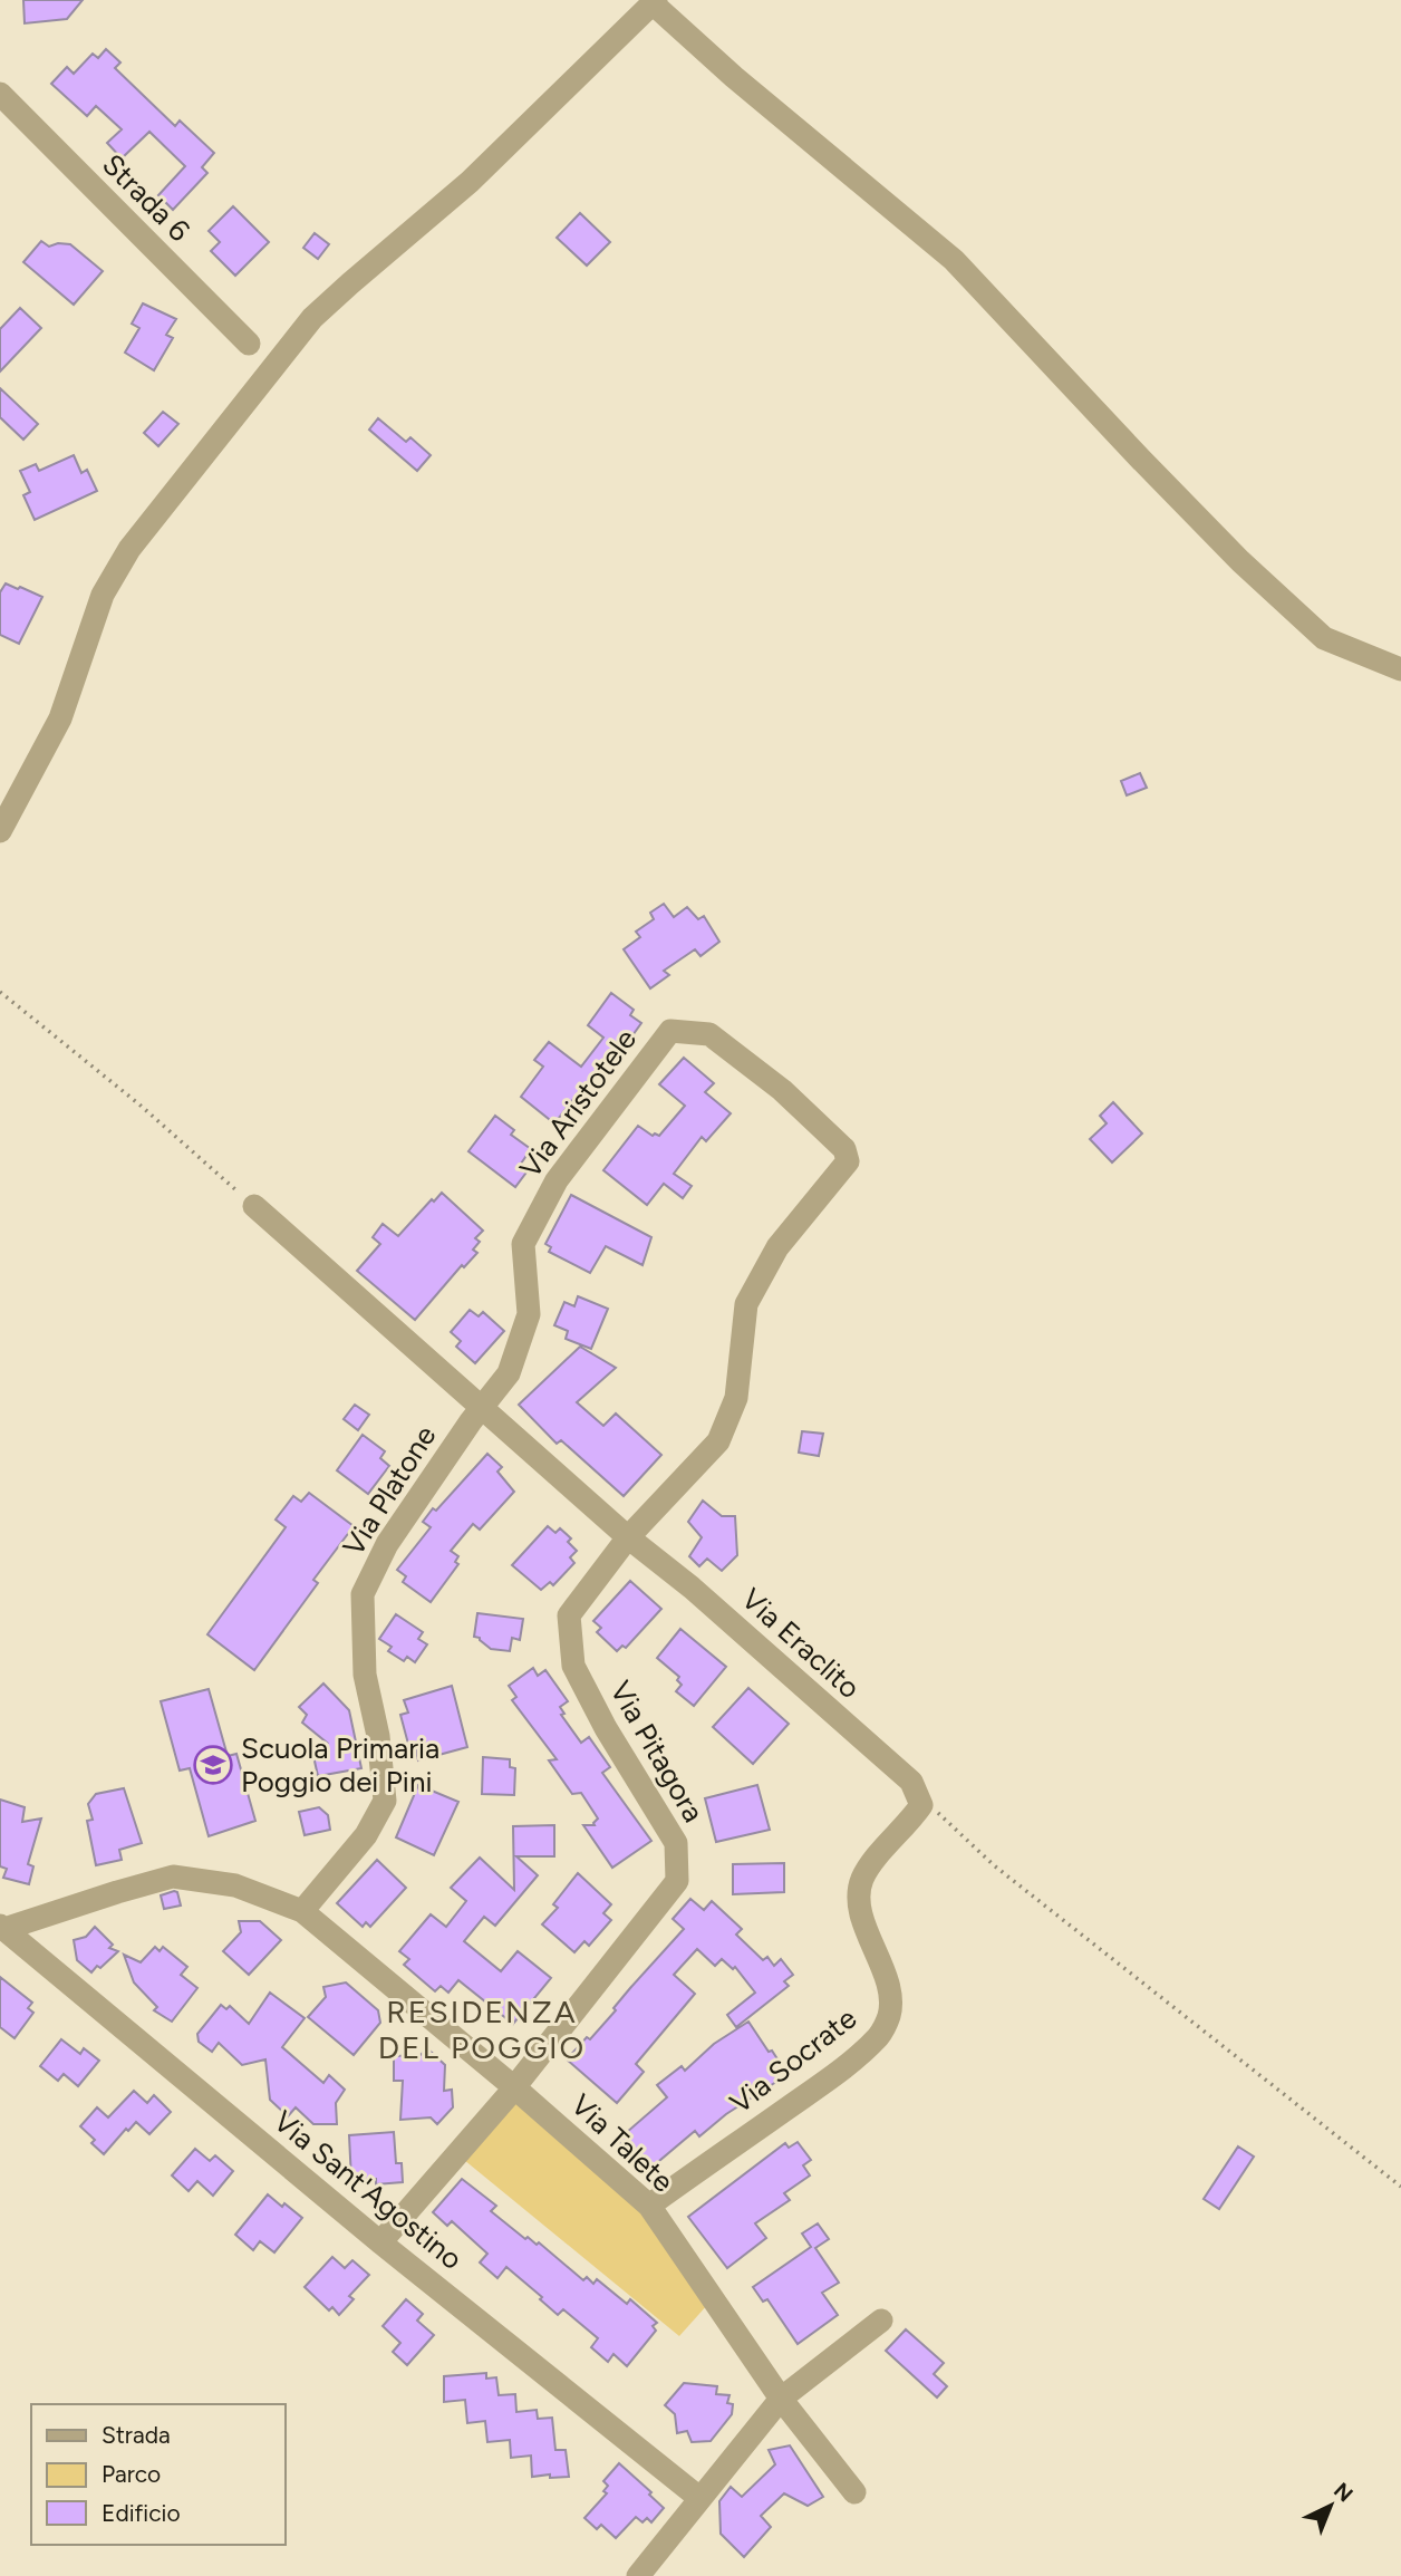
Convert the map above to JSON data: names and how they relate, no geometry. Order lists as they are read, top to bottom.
{
  "streets": {
    "street": [
      "Strada 6",
      "Via Aristotele",
      "Via Platone",
      "Via Eraclito",
      "Via Pitagora",
      "Via Socrate",
      "Via Talete",
      "Via Sant'Agostino"
    ]
  },
  "crossings": [
    ["Via Aristotele", "Via Platone"],
    ["Via Aristotele", "Via Eraclito"],
    ["Via Aristotele", "Via Pitagora"],
    ["Via Platone", "Via Eraclito"],
    ["Via Platone", "Via Talete"],
    ["Via Eraclito", "Via Pitagora"],
    ["Via Eraclito", "Via Socrate"],
    ["Via Pitagora", "Via Talete"],
    ["Via Pitagora", "Via Sant'Agostino"],
    ["Via Socrate", "Via Talete"],
    ["Via Talete", "Via Sant'Agostino"]
  ],
  "districts": ["RESIDENZA DEL POGGIO"],
  "places": {
    "school or university": ["Scuola Primaria Poggio dei Pini"]
  },
  "legend": ["Strada", "Parco", "Edificio"],
  "north": "top right"
}
